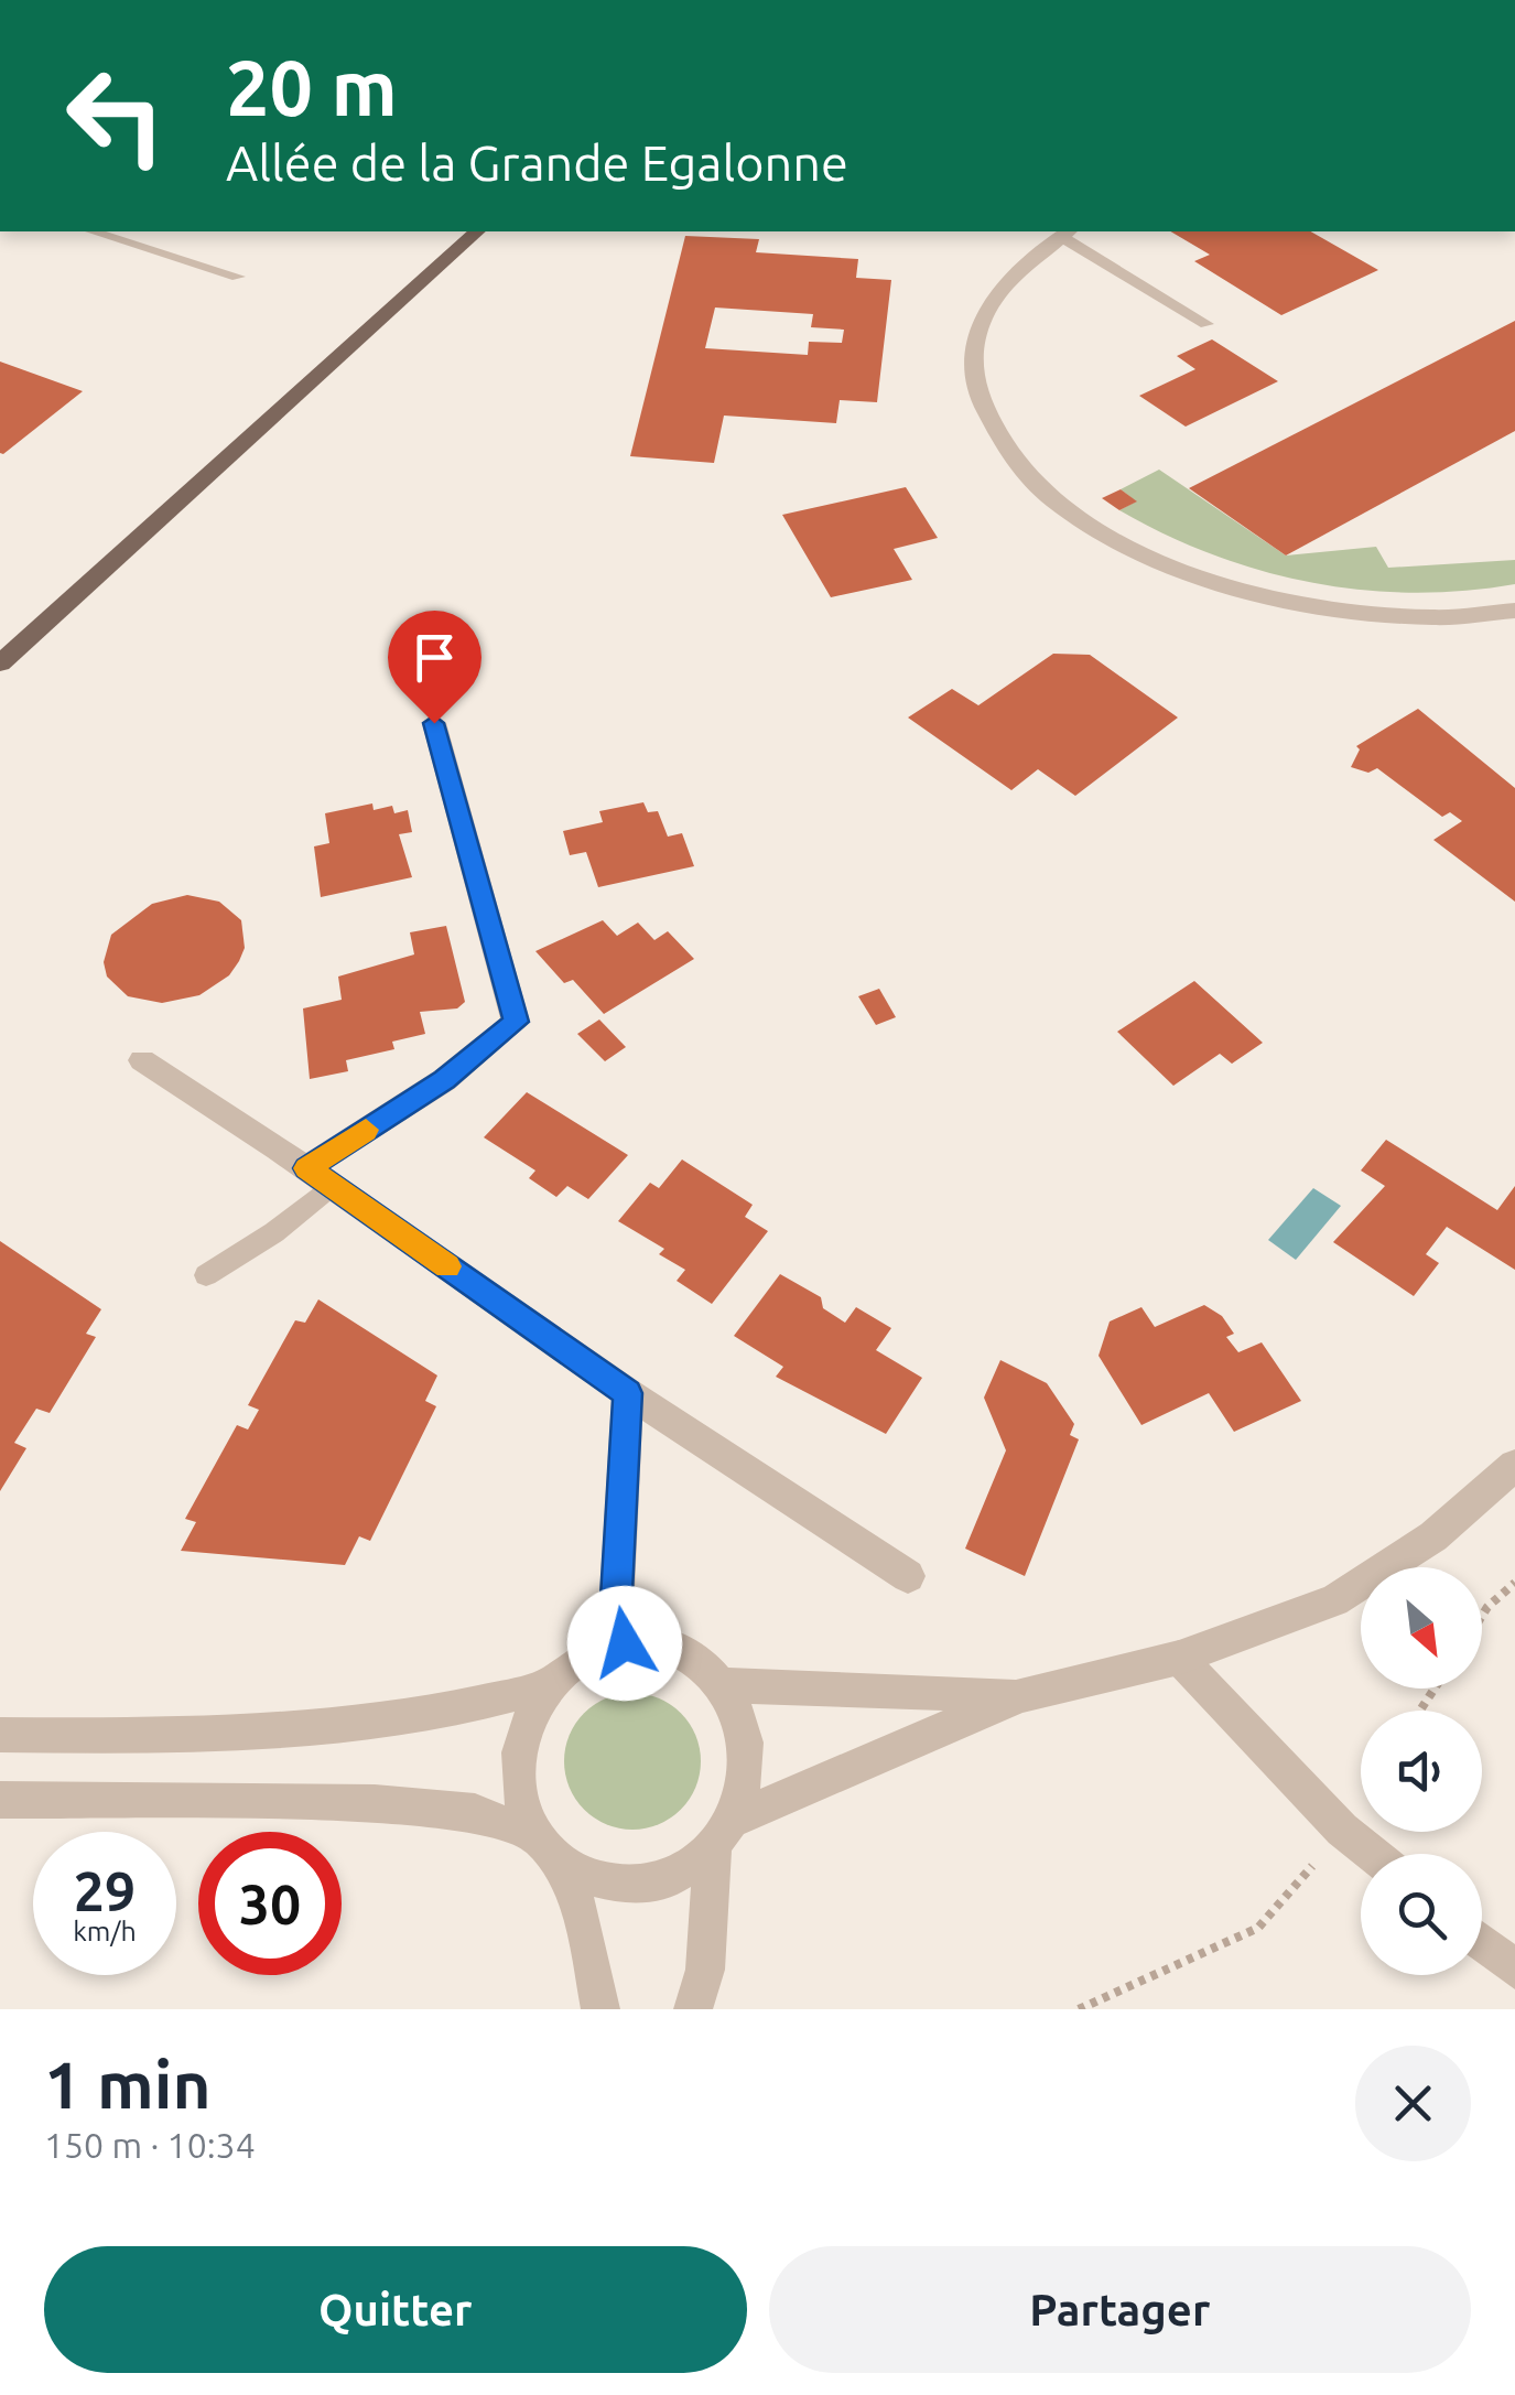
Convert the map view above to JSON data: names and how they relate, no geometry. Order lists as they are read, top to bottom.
{
  "north": "bottom right",
  "page": {
    "turn": ["20 m", "Allée de la Grande Egalonne"],
    "speed": "29 km/h",
    "limit": "30",
    "heading": ["1 min", "150 m · 10:34"],
    "buttons": ["Quitter", "Partager"]
  }
}
